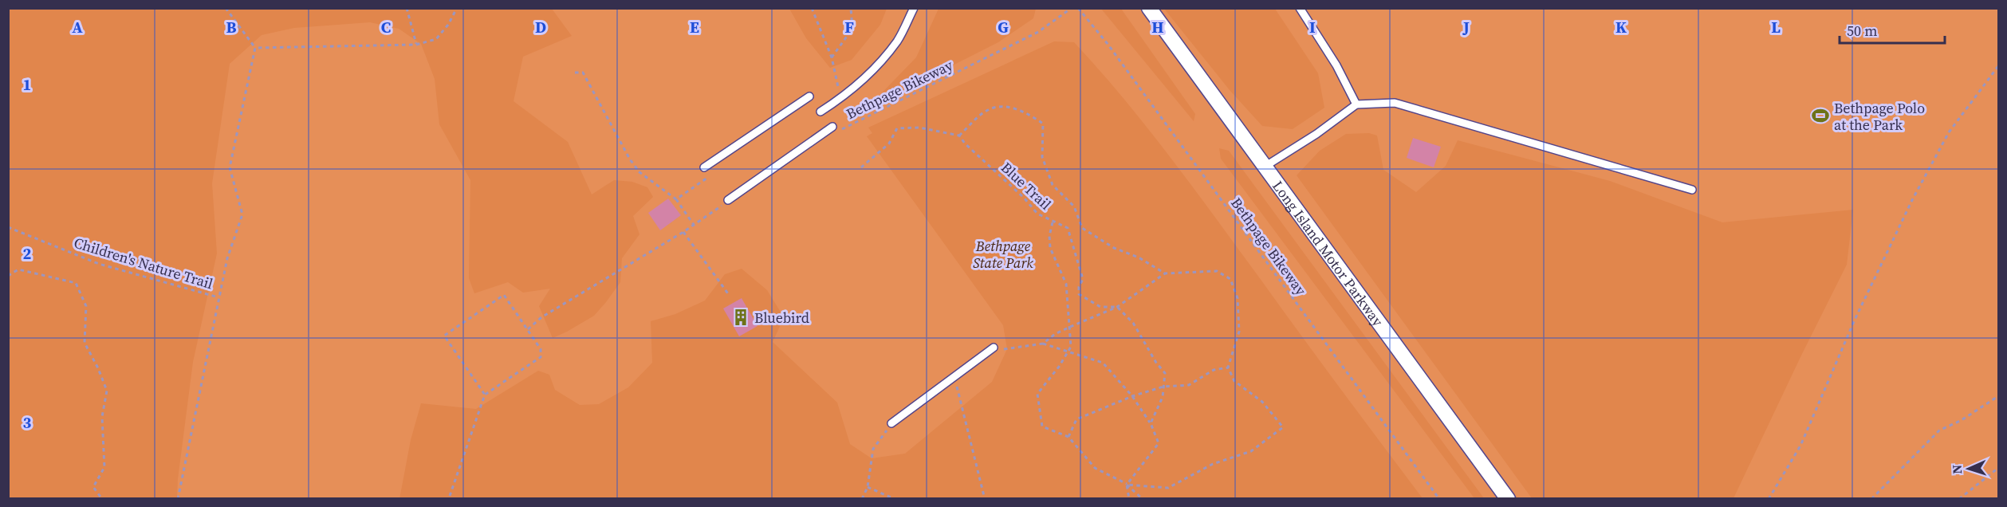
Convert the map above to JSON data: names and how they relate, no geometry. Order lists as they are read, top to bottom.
{
  "streets": {
    "street": ["Long Island Motor Parkway"],
    "path": ["Bethpage Bikeway", "Blue Trail", "Children's Nature Trail"]
  },
  "parks": ["Bethpage State Park"],
  "places": {
    "sports": ["Bethpage Polo at the Park"],
    "building": ["Bluebird"]
  },
  "scale_bar": "50 m",
  "north": "left",
  "grid": {
    "columns": [
      "A",
      "B",
      "C",
      "D",
      "E",
      "F",
      "G",
      "H",
      "I",
      "J",
      "K",
      "L"
    ],
    "rows": ["1", "2", "3"]
  }
}
